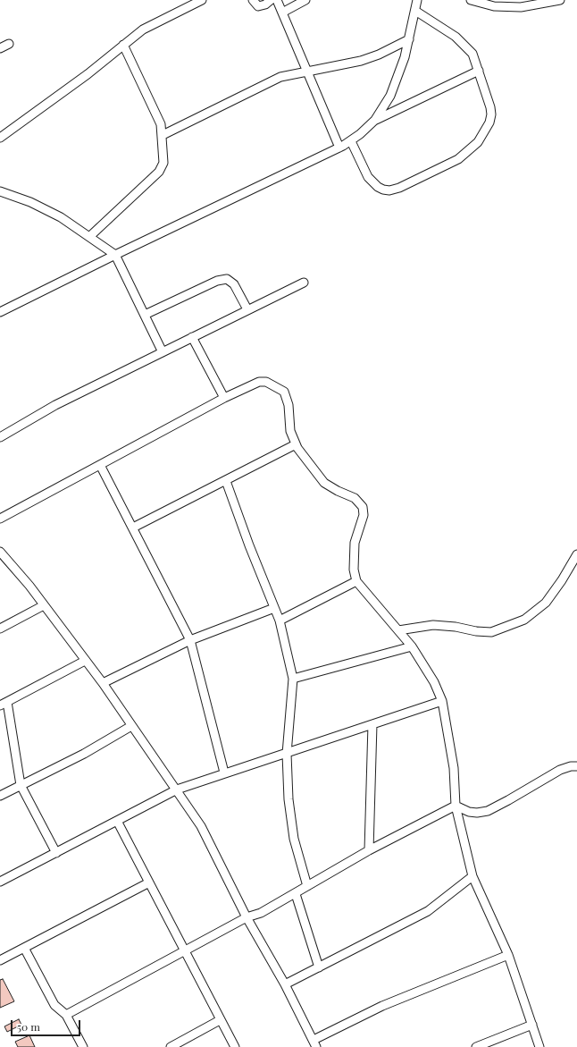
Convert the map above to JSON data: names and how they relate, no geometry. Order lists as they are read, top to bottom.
{
  "scale_bar": "50 m"
}
